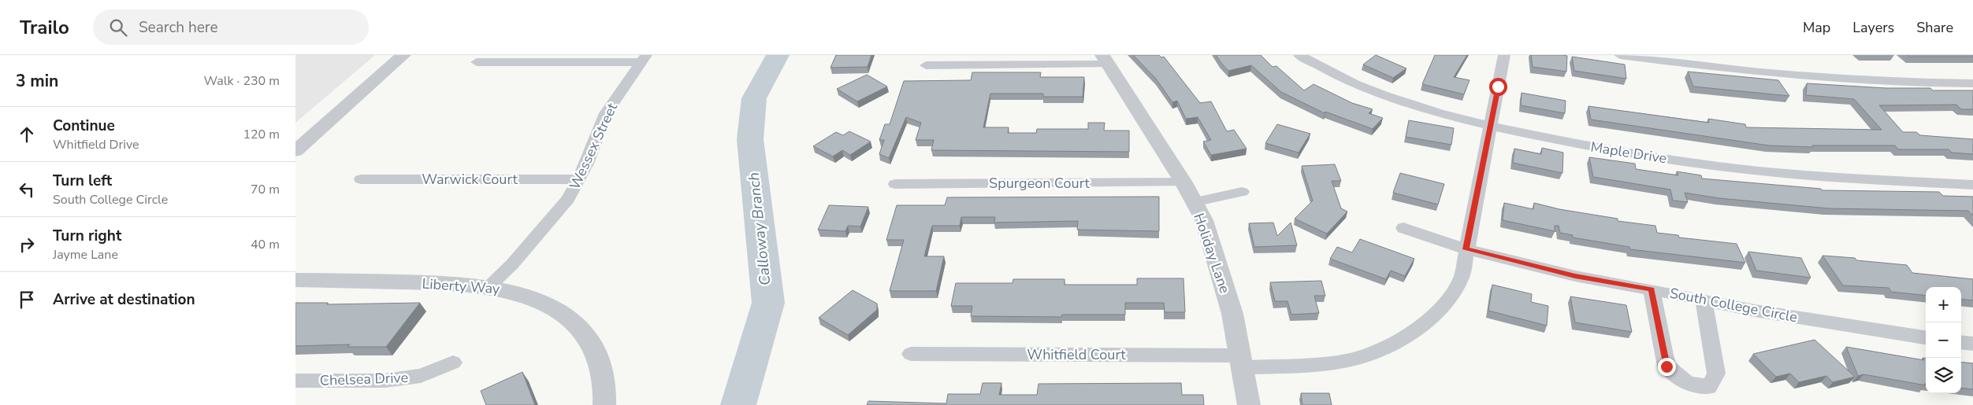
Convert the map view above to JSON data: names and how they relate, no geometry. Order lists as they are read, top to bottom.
{
  "streets": {
    "street": [
      "Wessex Street",
      "Maple Drive",
      "Warwick Court",
      "Spurgeon Court",
      "Holiday Lane",
      "Liberty Way",
      "South College Circle",
      "Whitfield Court",
      "Chelsea Drive"
    ]
  },
  "crossings": [
    ["Wessex Street", "Warwick Court"],
    ["Wessex Street", "Liberty Way"],
    ["Maple Drive", "Whitfield Court"],
    ["Spurgeon Court", "Holiday Lane"],
    ["Holiday Lane", "Whitfield Court"],
    ["South College Circle", "Whitfield Court"]
  ],
  "water": ["Calloway Branch"],
  "page": {
    "header": "Trailo",
    "search": "Search here",
    "nav": ["Map", "Layers", "Share"],
    "heading": ["3 min", "Walk · 230 m"],
    "list": [
      ["Continue", "Whitfield Drive", "120 m"],
      ["Turn left", "South College Circle", "70 m"],
      ["Turn right", "Jayme Lane", "40 m"],
      "Arrive at destination"
    ],
    "map_buttons": ["+", "−"]
  }
}
